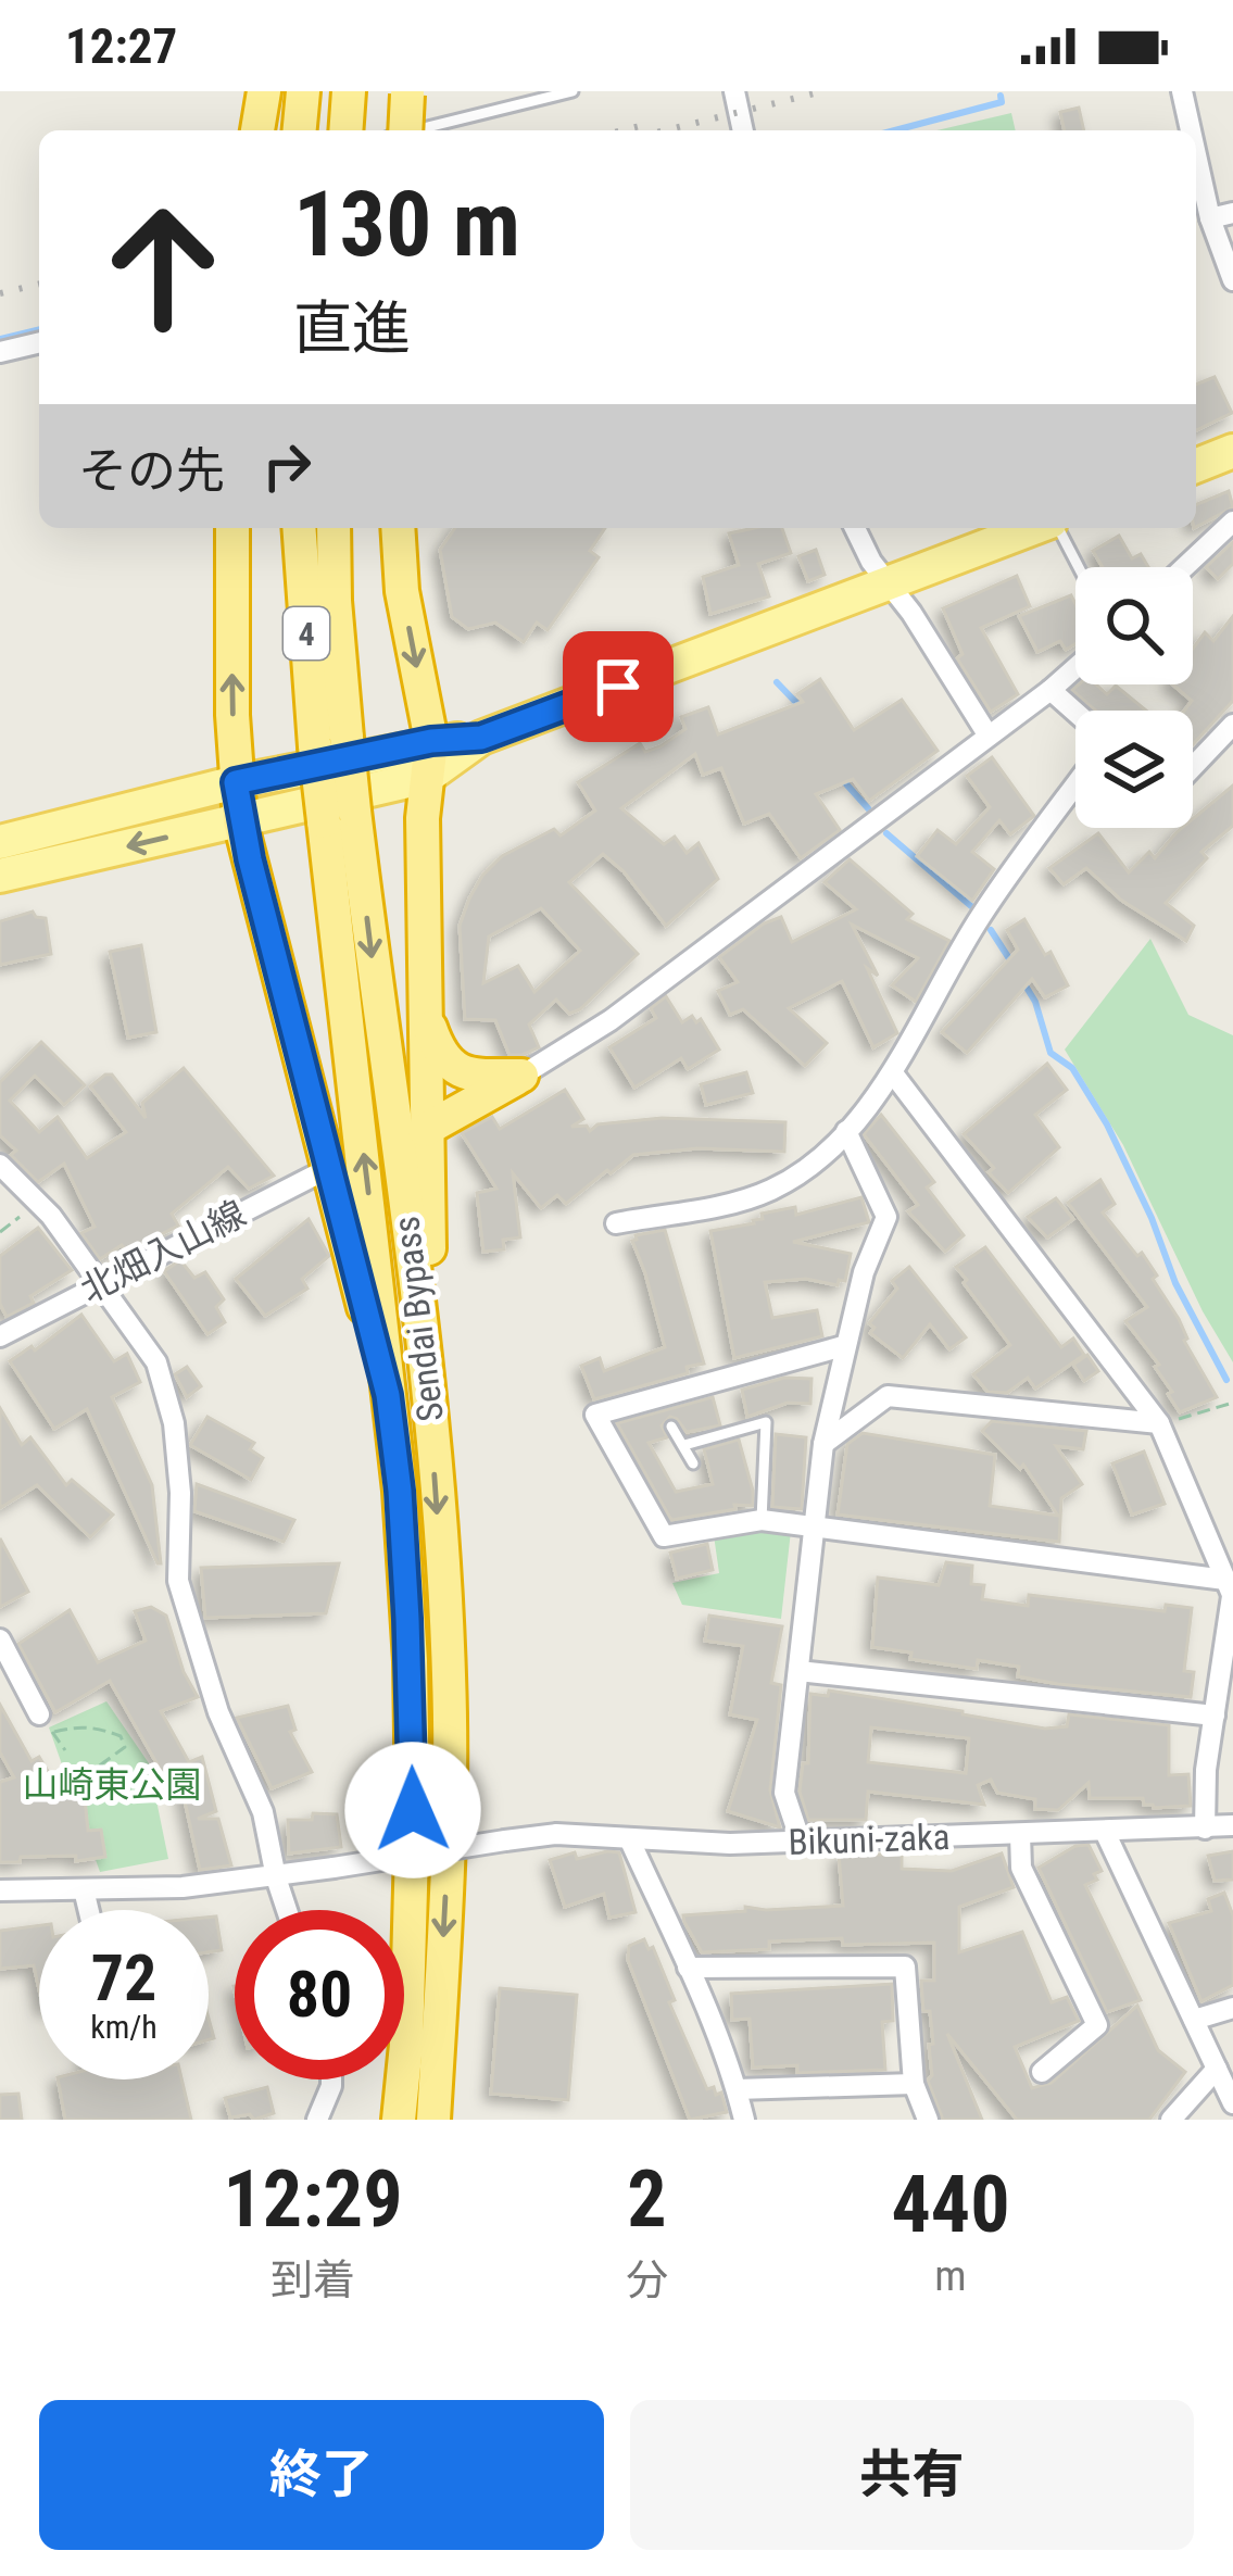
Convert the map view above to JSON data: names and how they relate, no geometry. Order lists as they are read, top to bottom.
{
  "streets": {
    "highway": ["4", "Sendai Bypass"],
    "street": ["北畑入山線", "Bikuni-zaka"]
  },
  "parks": ["山崎東公園"],
  "page": {
    "status": "12:27",
    "turn": ["130 m", "直進"],
    "then": "その先",
    "speed": "72 km/h",
    "limit": "80",
    "eta": [
      "12:29",
      "到着",
      "2",
      "分",
      "440",
      "m"
    ],
    "buttons": ["終了", "共有"]
  }
}
